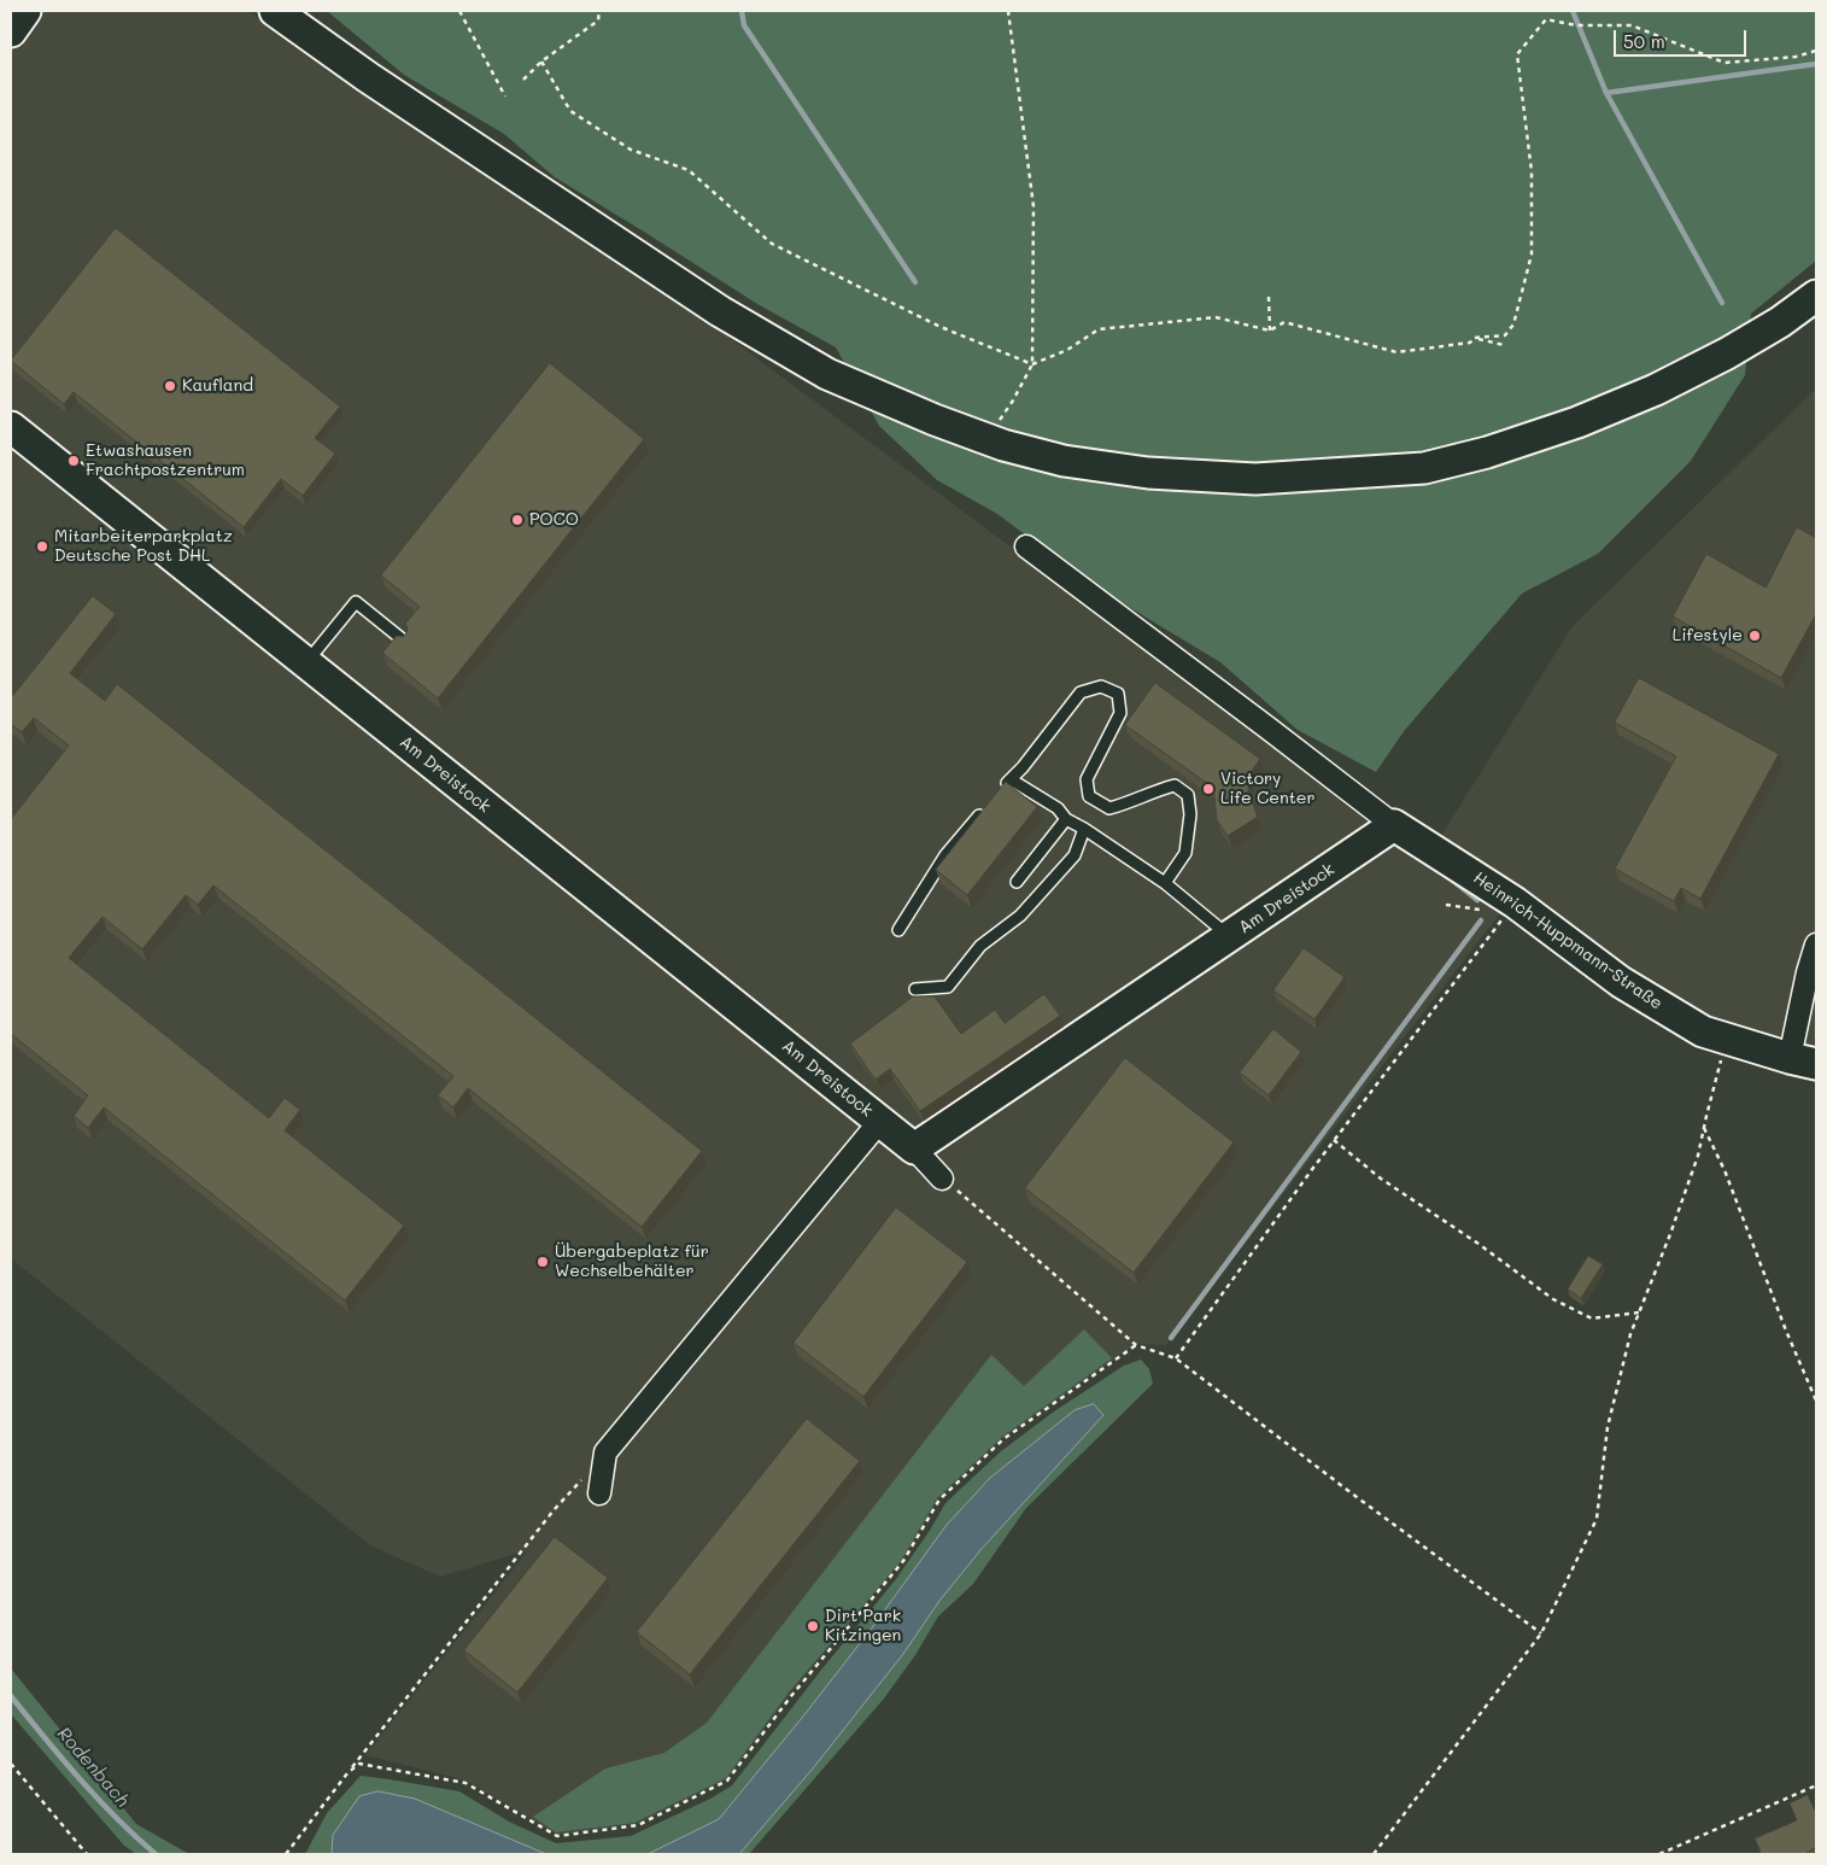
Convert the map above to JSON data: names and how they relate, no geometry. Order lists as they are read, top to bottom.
{
  "streets": {
    "street": ["Am Dreistock", "Heinrich-Huppmann-Straße"]
  },
  "crossings": [
    ["Am Dreistock", "Heinrich-Huppmann-Straße"]
  ],
  "water": ["Rodenbach"],
  "places": [
    "Kaufland",
    "Etwashausen Frachtpostzentrum",
    "POCO",
    "Mitarbeiterparkplatz Deutsche Post DHL",
    "Lifestyle",
    "Victory Life Center",
    "Übergabeplatz für Wechselbehälter",
    "Dirt Park Kitzingen"
  ],
  "scale_bar": "50 m"
}
